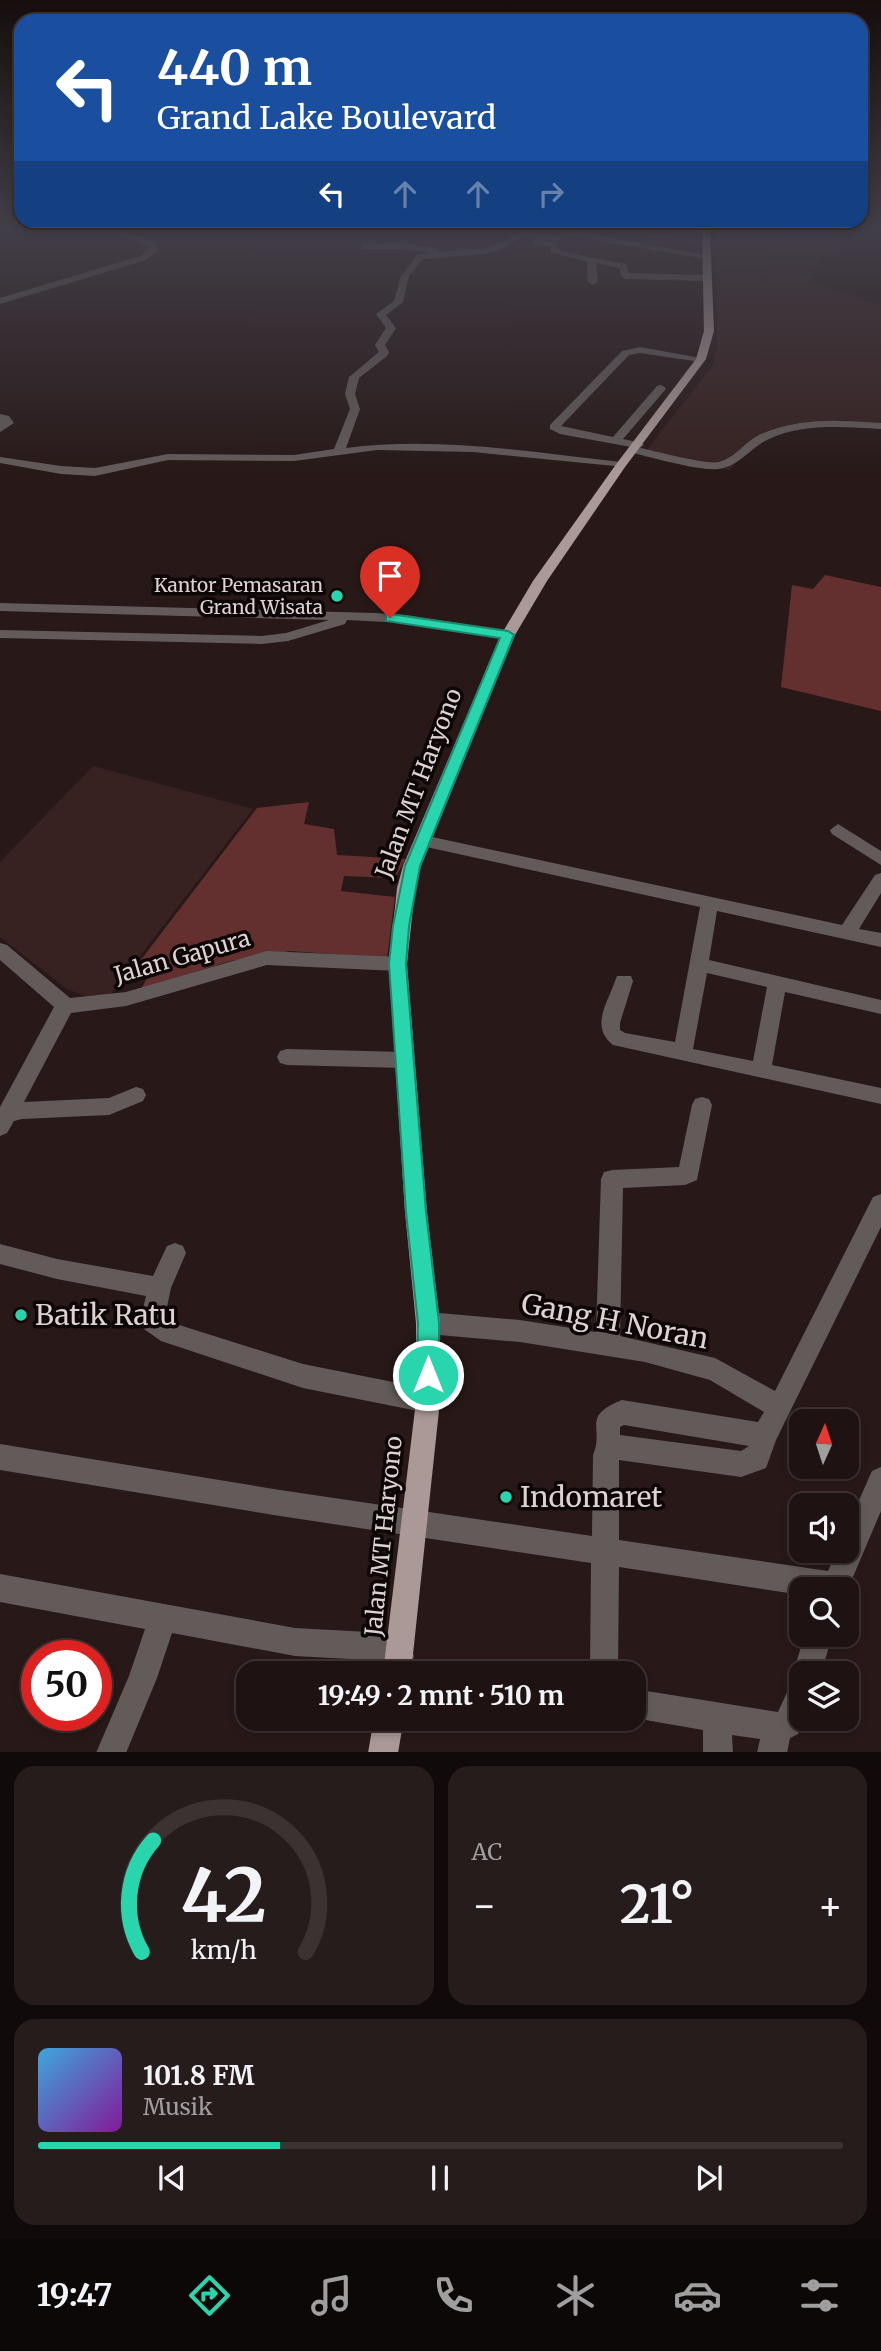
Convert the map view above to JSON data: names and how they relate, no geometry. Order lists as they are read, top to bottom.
{
  "streets": {
    "main road": ["Jalan MT Haryono"],
    "street": ["Jalan Gapura", "Gang H Noran"]
  },
  "crossings": [
    ["Jalan MT Haryono", "Jalan Gapura"],
    ["Jalan MT Haryono", "Gang H Noran"]
  ],
  "places": ["Kantor Pemasaran Grand Wisata", "Batik Ratu", "Indomaret"],
  "north": "top",
  "page": {
    "turn": ["440 m", "Grand Lake Boulevard"],
    "limit": "50",
    "trip": "19:49 · 2 mnt · 510 m",
    "tile": "AC",
    "heat": ["−", "21°", "+"],
    "song": ["101.8 FM", "Musik"],
    "tabs": "19:47",
    "gauge": ["42", "km/h"]
  }
}
